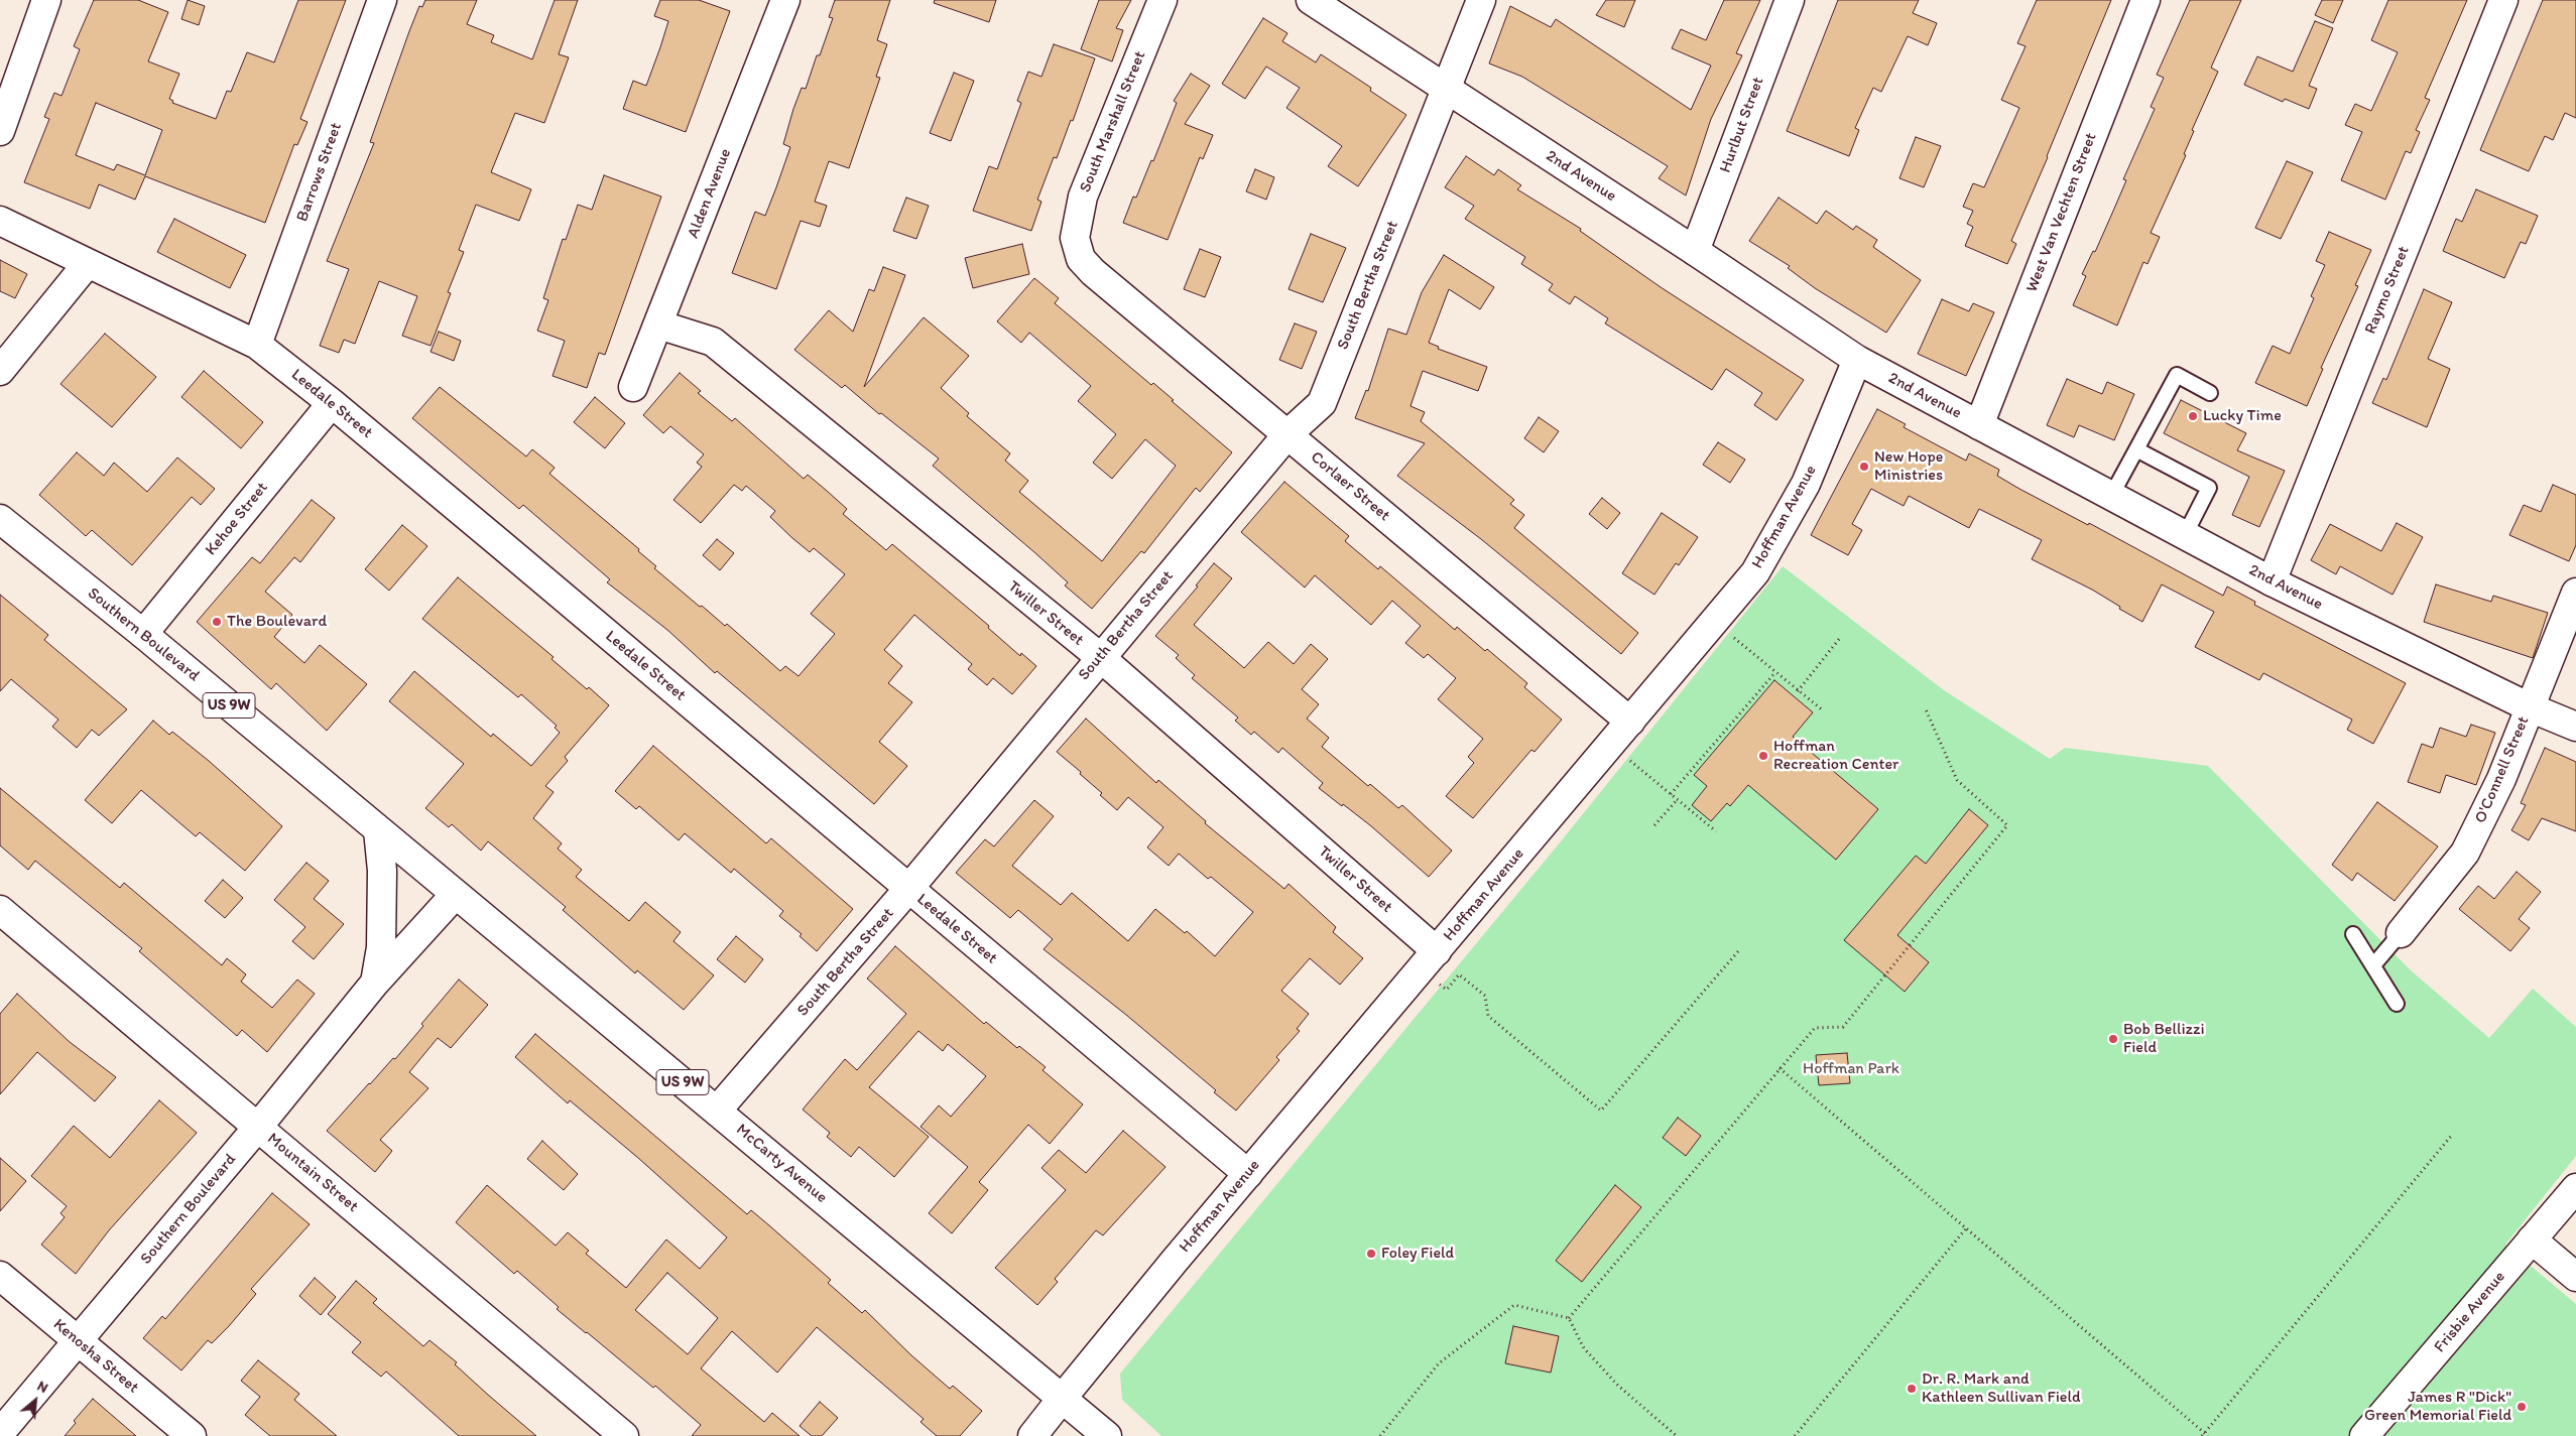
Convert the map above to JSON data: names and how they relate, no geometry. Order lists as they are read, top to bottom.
{
  "streets": {
    "main road": [
      "South Marshall Street",
      "Hurlbut Street",
      "Barrows Street",
      "2nd Avenue",
      "Alden Avenue",
      "West Van Vechten Street",
      "South Bertha Street",
      "Raymo Street",
      "Leedale Street",
      "Corlaer Street",
      "Hoffman Avenue",
      "Kehoe Street",
      "Twiller Street",
      "Southern Boulevard",
      "US 9W",
      "O'Connell Street",
      "McCarty Avenue",
      "Mountain Street",
      "Frisbie Avenue",
      "Kenosha Street"
    ]
  },
  "crossings": [
    ["South Marshall Street", "Corlaer Street"],
    ["Hurlbut Street", "2nd Avenue"],
    ["Barrows Street", "Leedale Street"],
    ["2nd Avenue", "West Van Vechten Street"],
    ["2nd Avenue", "South Bertha Street"],
    ["2nd Avenue", "Raymo Street"],
    ["2nd Avenue", "Hoffman Avenue"],
    ["2nd Avenue", "O'Connell Street"],
    ["Alden Avenue", "Twiller Street"],
    ["South Bertha Street", "Leedale Street"],
    ["South Bertha Street", "Corlaer Street"],
    ["South Bertha Street", "Twiller Street"],
    ["South Bertha Street", "McCarty Avenue"],
    ["Leedale Street", "Hoffman Avenue"],
    ["Leedale Street", "Kehoe Street"],
    ["Corlaer Street", "Hoffman Avenue"],
    ["Hoffman Avenue", "Twiller Street"],
    ["Hoffman Avenue", "McCarty Avenue"],
    ["Kehoe Street", "Southern Boulevard"],
    ["Southern Boulevard", "McCarty Avenue"],
    ["Southern Boulevard", "Mountain Street"],
    ["Southern Boulevard", "Kenosha Street"]
  ],
  "parks": ["Hoffman Park"],
  "places": [
    "Lucky Time",
    "New Hope Ministries",
    "The Boulevard",
    "Hoffman Recreation Center",
    "Bob Bellizzi Field",
    "Foley Field",
    "Dr. R. Mark and Kathleen Sullivan Field",
    "James R \"Dick\" Green Memorial Field"
  ],
  "north": "top right"
}
